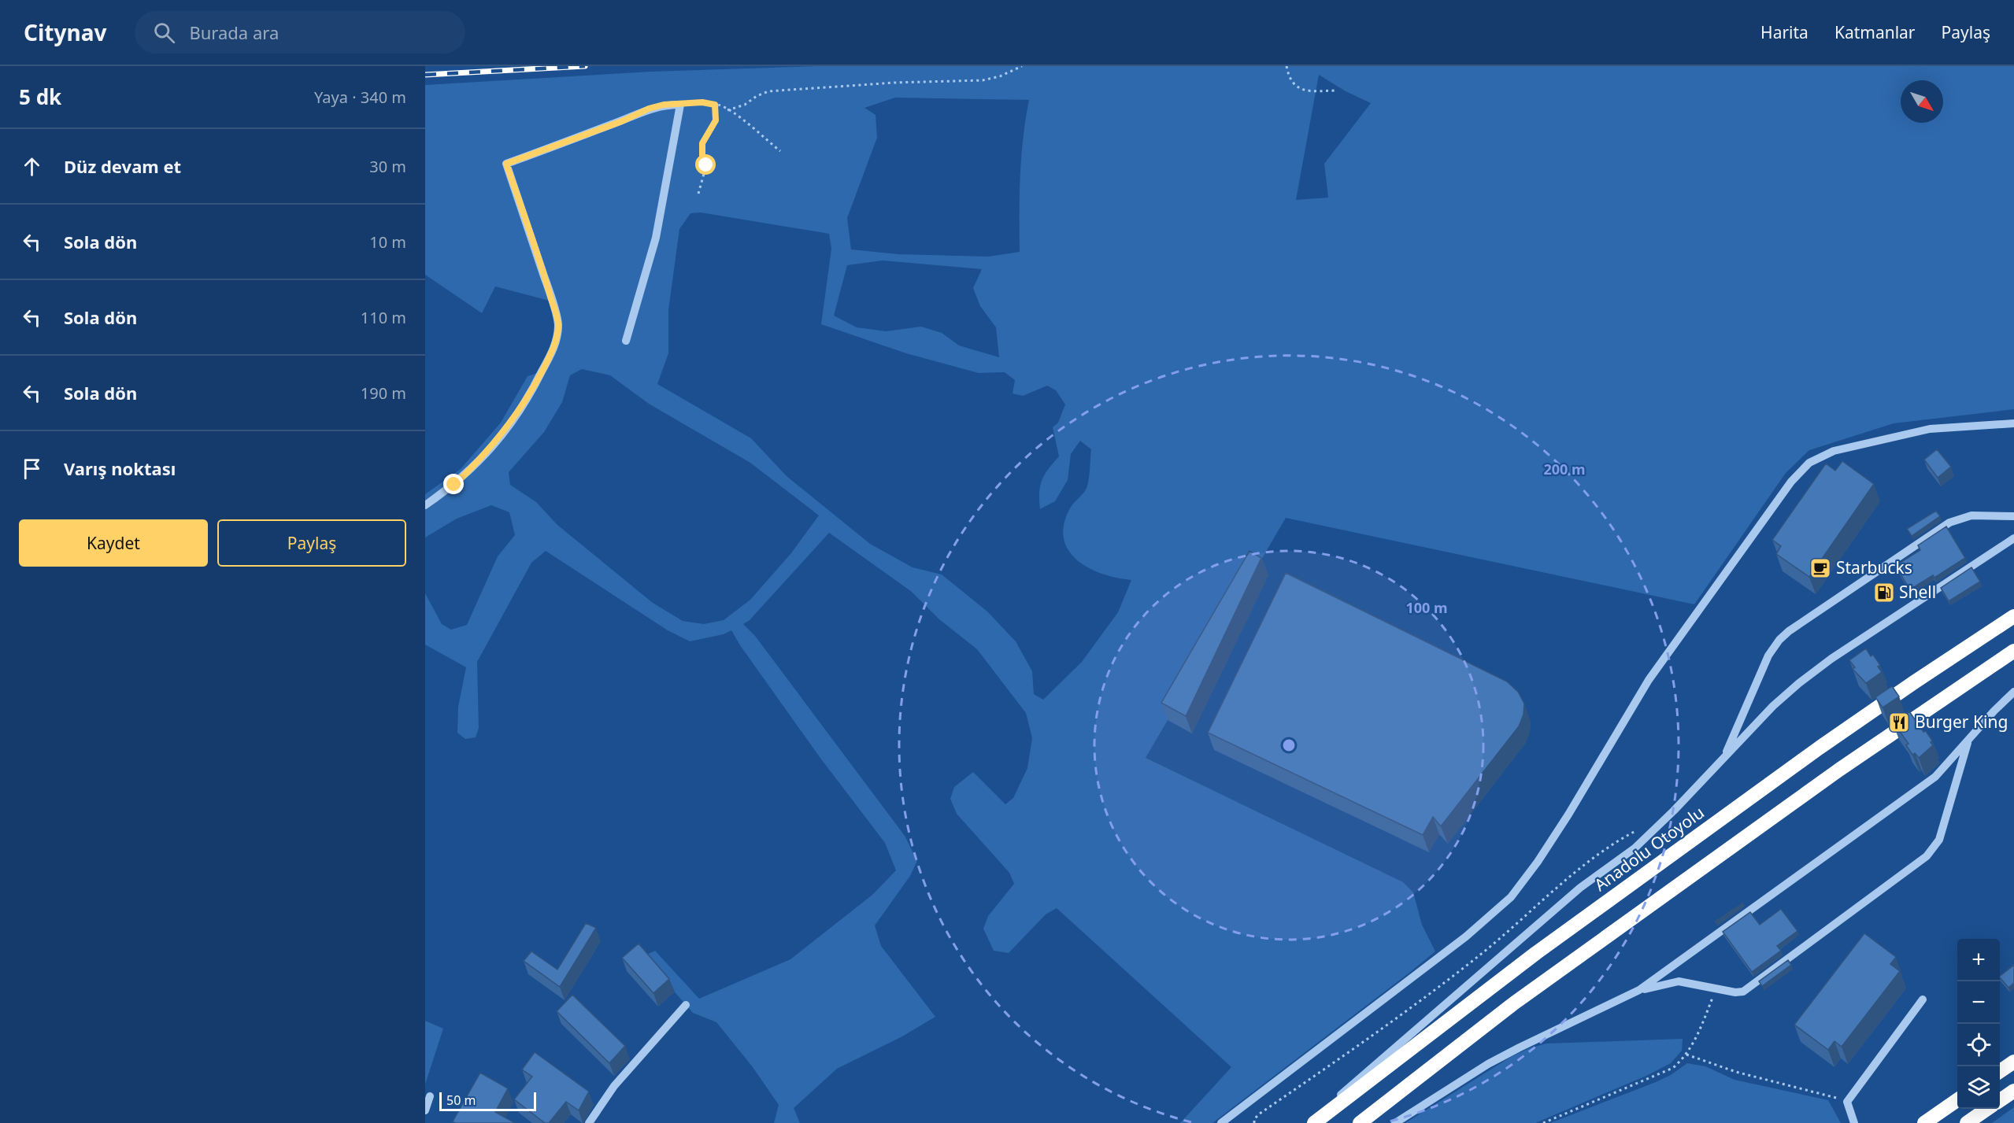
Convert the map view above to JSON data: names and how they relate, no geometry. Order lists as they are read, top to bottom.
{
  "streets": {
    "highway": ["Anadolu Otoyolu"]
  },
  "places": {
    "cafe": ["Starbucks"],
    "fuel station": ["Shell"],
    "restaurant": ["Burger King"]
  },
  "scale_bar": "50 m",
  "north": "bottom right",
  "page": {
    "header": "Citynav",
    "search": "Burada ara",
    "nav": ["Harita", "Katmanlar", "Paylaş"],
    "heading": ["5 dk", "Yaya · 340 m"],
    "list": [
      ["Düz devam et", "30 m"],
      ["Sola dön", "10 m"],
      ["Sola dön", "110 m"],
      ["Sola dön", "190 m"],
      "Varış noktası"
    ],
    "buttons": ["Kaydet", "Paylaş"],
    "map_buttons": ["+", "−"],
    "scale": "50 m"
  },
  "rings": ["200 m", "100 m"]
}
